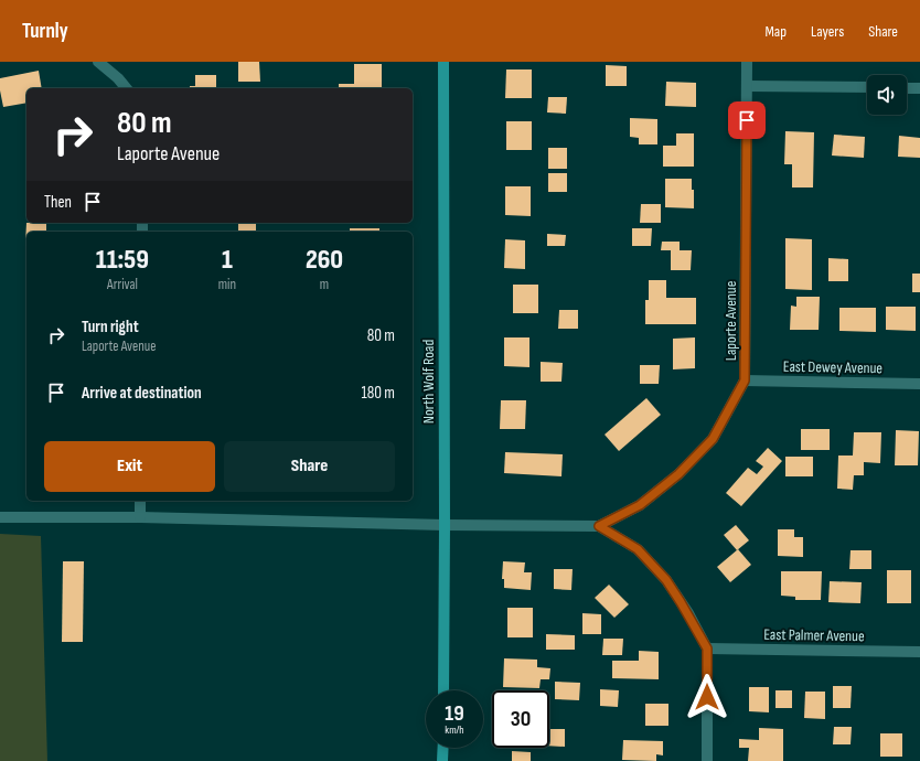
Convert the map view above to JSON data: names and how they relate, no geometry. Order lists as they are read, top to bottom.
{
  "streets": {
    "main road": ["North Wolf Road"],
    "street": ["Laporte Avenue", "East Dewey Avenue", "East Palmer Avenue"]
  },
  "crossings": [
    ["Laporte Avenue", "East Dewey Avenue"]
  ],
  "page": {
    "header": "Turnly",
    "nav": ["Map", "Layers", "Share"],
    "turn": ["80 m", "Laporte Avenue"],
    "then": "Then",
    "eta": [
      "11:59",
      "Arrival",
      "1",
      "min",
      "260",
      "m"
    ],
    "list": [
      {
        "name": "Turn right",
        "note": "Laporte Avenue",
        "value": "80 m"
      },
      {
        "name": "Arrive at destination",
        "value": "180 m"
      }
    ],
    "buttons": ["Exit", "Share"],
    "speed": "19 km/h",
    "limit": "30"
  }
}
